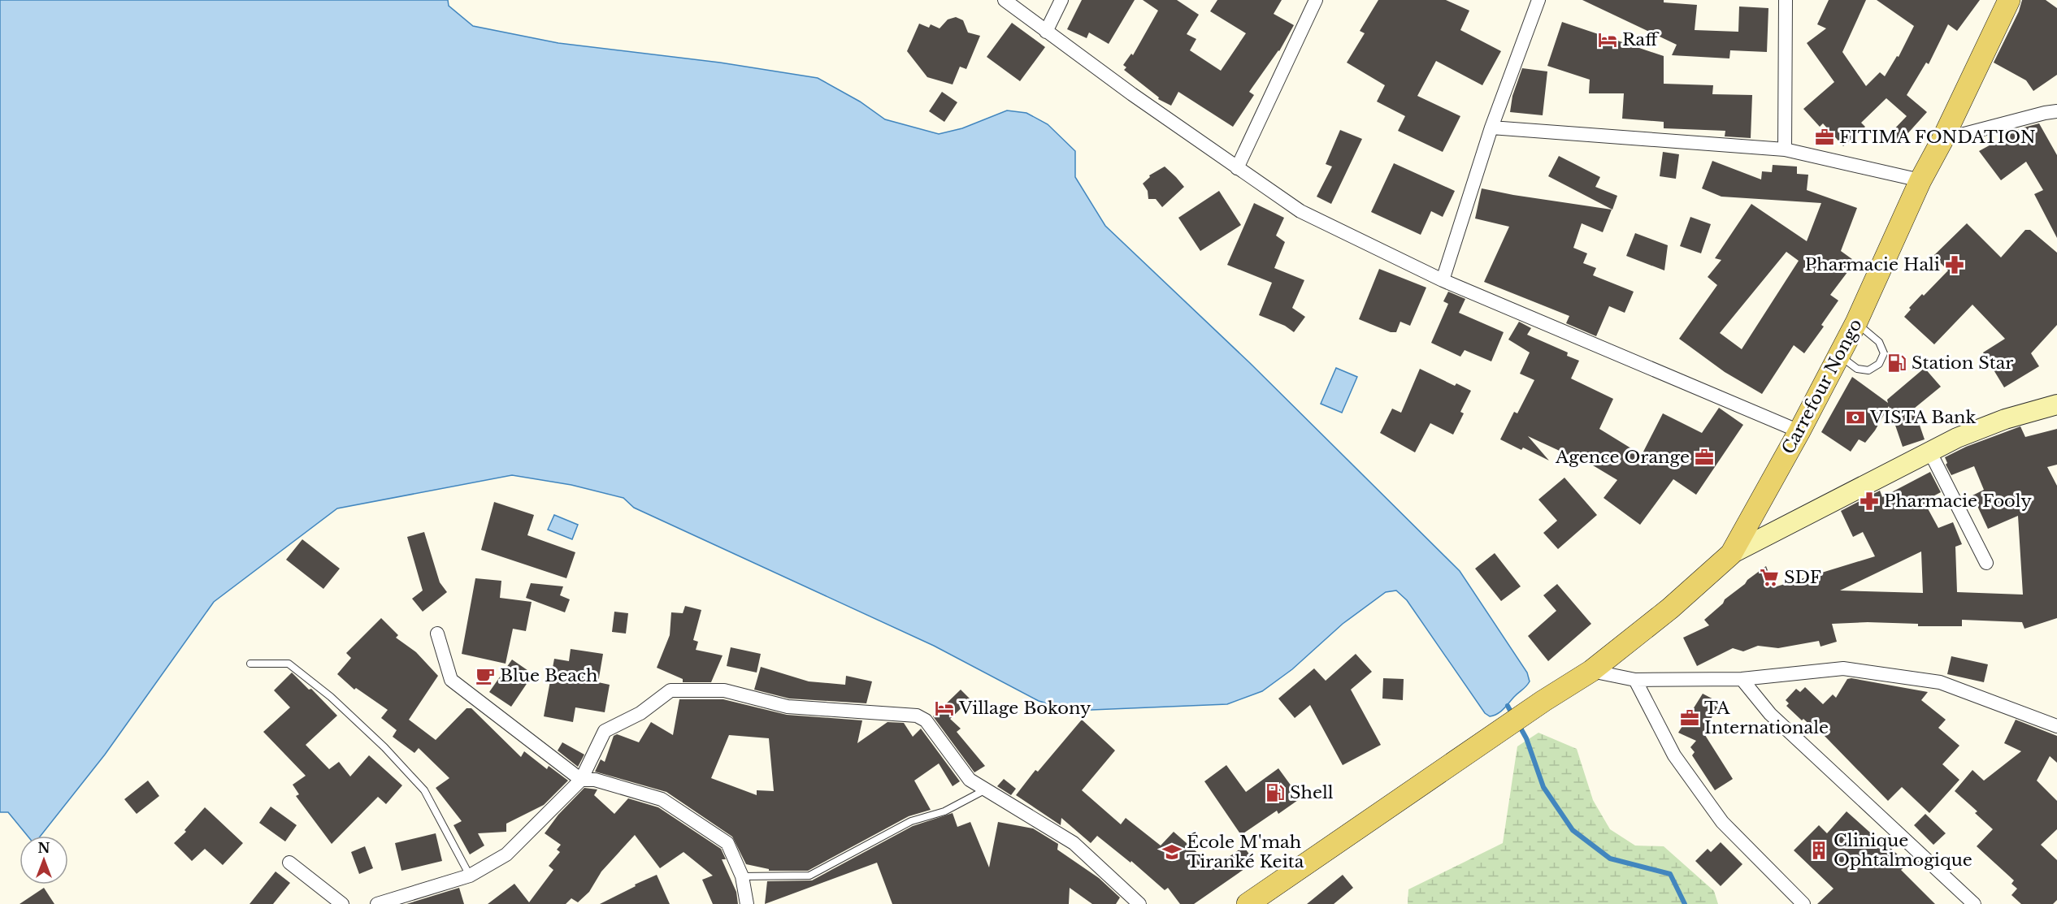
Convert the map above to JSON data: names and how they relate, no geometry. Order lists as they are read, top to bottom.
{
  "streets": {
    "main road": ["Carrefour Nongo"]
  },
  "places": {
    "hotel": ["Raff", "Village Bokony"],
    "office": ["FITIMA FONDATION", "Agence Orange", "TA Internationale"],
    "pharmacy": ["Pharmacie Hali", "Pharmacie Fooly"],
    "fuel station": ["Station Star", "Shell"],
    "bank": ["VISTA Bank"],
    "supermarket": ["SDF"],
    "cafe": ["Blue Beach"],
    "building": ["Clinique Ophtalmogique"],
    "school or university": ["École M'mah Tiranké Keita"]
  },
  "north": "top"
}
